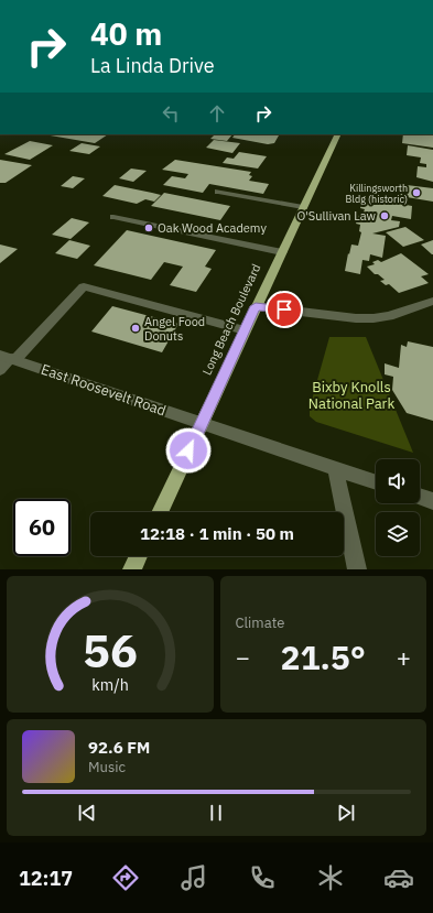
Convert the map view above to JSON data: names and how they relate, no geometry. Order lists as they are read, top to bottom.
{
  "streets": {
    "main road": ["Long Beach Boulevard"],
    "street": ["East Roosevelt Road"]
  },
  "crossings": [
    ["Long Beach Boulevard", "East Roosevelt Road"]
  ],
  "parks": ["Bixby Knolls National Park"],
  "places": [
    "Killingsworth Bldg (historic)",
    "O'Sullivan Law",
    "Oak Wood Academy",
    "Angel Food Donuts"
  ],
  "page": {
    "turn": ["40 m", "La Linda Drive"],
    "limit": "60",
    "trip": "12:18 · 1 min · 50 m",
    "tile": "Climate",
    "heat": ["−", "21.5°", "+"],
    "song": ["92.6 FM", "Music"],
    "tabs": "12:17",
    "gauge": ["56", "km/h"]
  }
}
